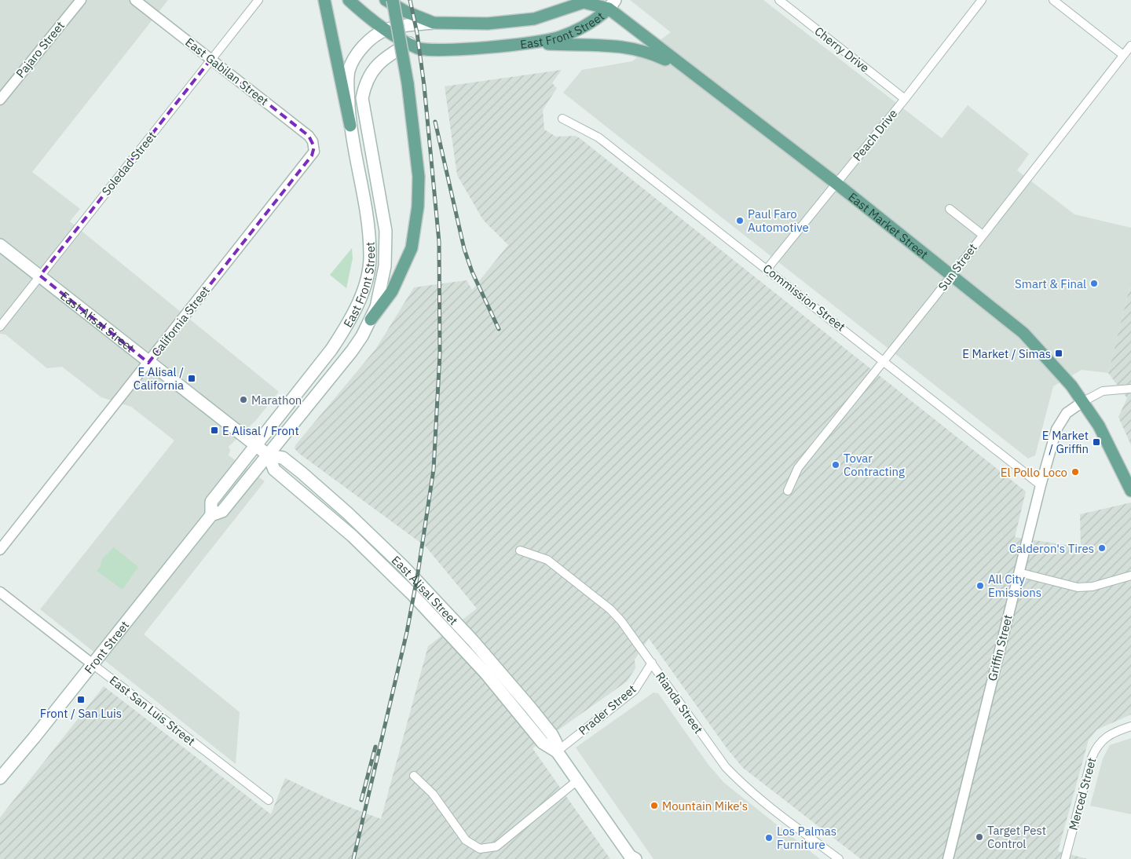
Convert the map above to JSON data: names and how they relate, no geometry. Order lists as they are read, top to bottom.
{
  "streets": {
    "main road": [
      "East Front Street",
      "East Market Street",
      "East Alisal Street",
      "Front Street"
    ],
    "street": [
      "Pajaro Street",
      "Cherry Drive",
      "East Gabilan Street",
      "Peach Drive",
      "Soledad Street",
      "Sun Street",
      "Commission Street",
      "California Street",
      "Griffin Street",
      "Rianda Street",
      "Prader Street",
      "East San Luis Street",
      "Merced Street"
    ]
  },
  "crossings": [
    ["East Front Street", "East Market Street"],
    ["East Front Street", "East Alisal Street"],
    ["East Front Street", "Front Street"],
    ["Cherry Drive", "Peach Drive"],
    ["East Gabilan Street", "Soledad Street"],
    ["East Gabilan Street", "California Street"],
    ["Peach Drive", "East Market Street"],
    ["Peach Drive", "Commission Street"],
    ["Soledad Street", "East Alisal Street"],
    ["East Market Street", "Sun Street"],
    ["East Market Street", "Griffin Street"],
    ["Sun Street", "Commission Street"],
    ["Commission Street", "Griffin Street"],
    ["East Alisal Street", "California Street"],
    ["East Alisal Street", "Front Street"],
    ["East Alisal Street", "Prader Street"],
    ["Front Street", "East San Luis Street"],
    ["Rianda Street", "Prader Street"]
  ],
  "places": {
    "other": [
      "Paul Faro Automotive",
      "Smart & Final",
      "Marathon",
      "Tovar Contracting",
      "El Pollo Loco",
      "Calderon's Tires",
      "All City Emissions",
      "Mountain Mike's",
      "Target Pest Control",
      "Los Palmas Furniture"
    ],
    "transit": [
      "E Market / Simas",
      "E Alisal / California",
      "E Alisal / Front",
      "E Market / Griffin",
      "Front / San Luis"
    ]
  }
}
